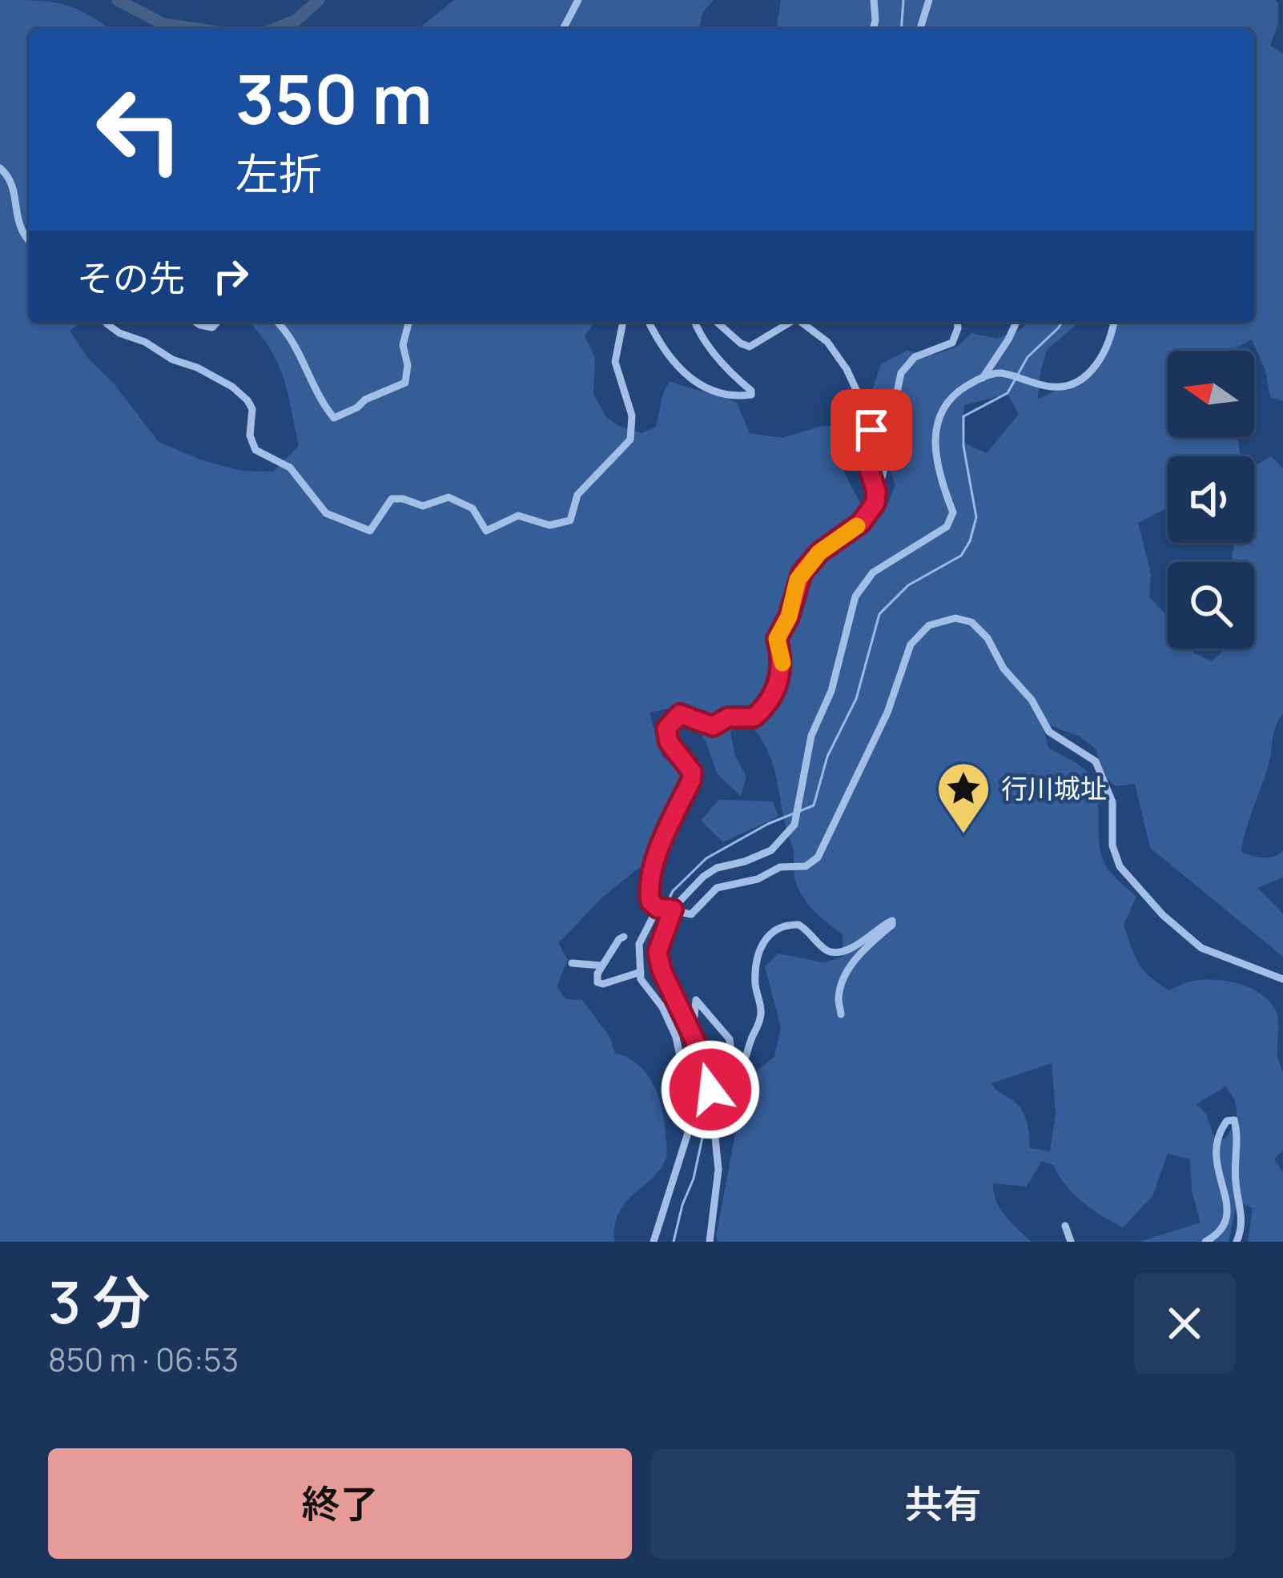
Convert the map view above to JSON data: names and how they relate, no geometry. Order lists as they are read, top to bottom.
{
  "places": {
    "place": ["行川城址"]
  },
  "north": "left",
  "page": {
    "turn": ["350 m", "左折"],
    "then": "その先",
    "heading": ["3 分", "850 m · 06:53"],
    "buttons": ["終了", "共有"]
  }
}
